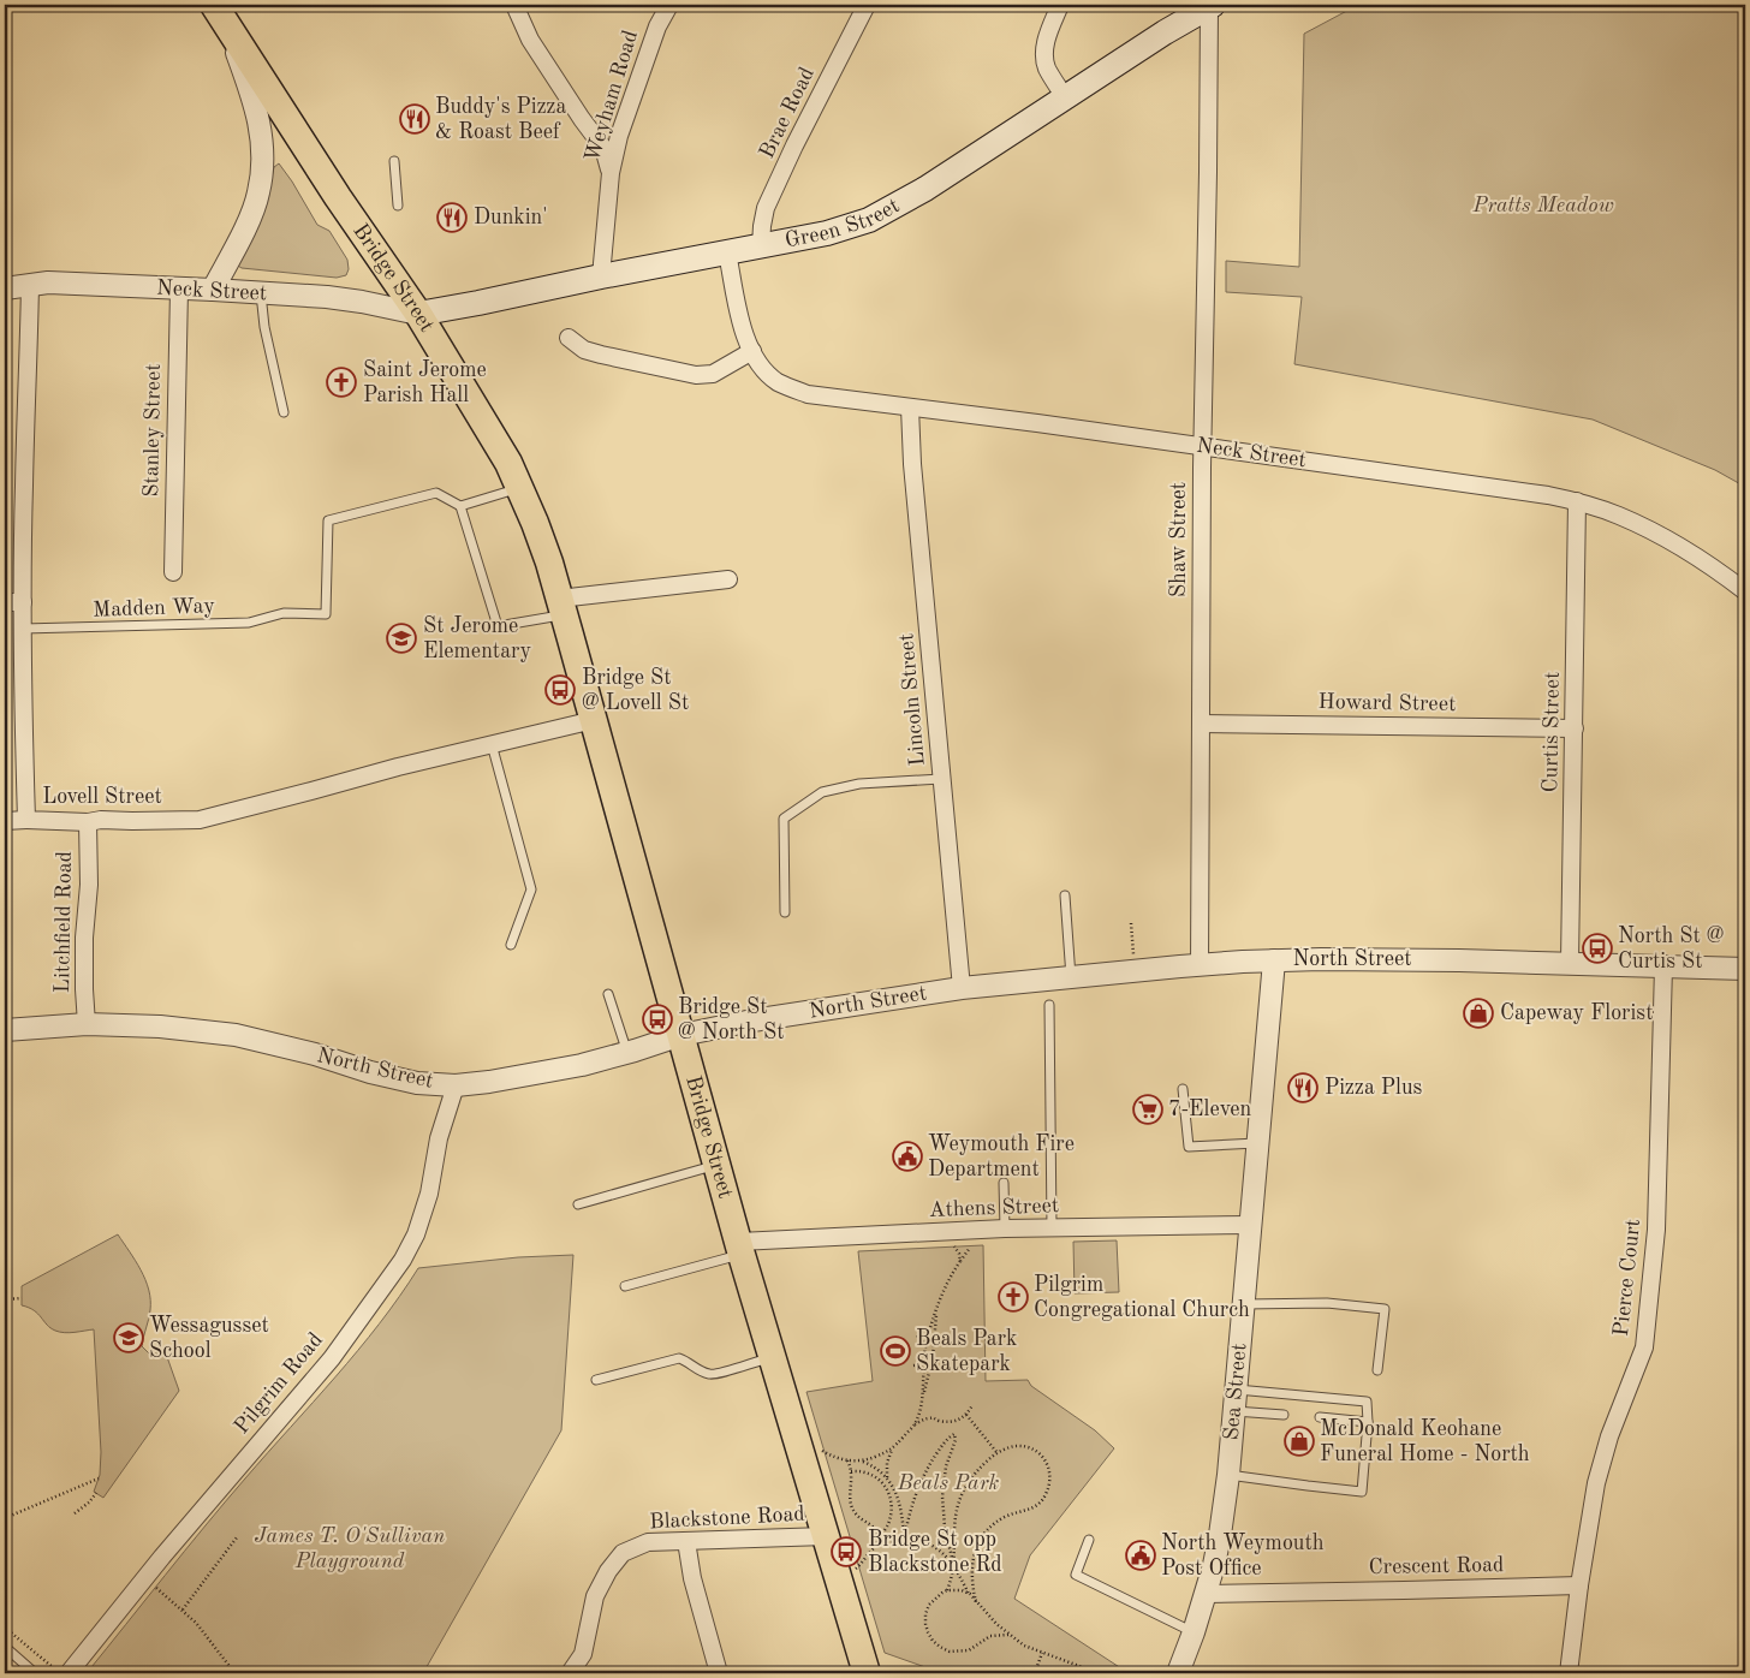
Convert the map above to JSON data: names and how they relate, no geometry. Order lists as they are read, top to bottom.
{
  "streets": {
    "main road": ["Green Street", "Bridge Street"],
    "street": [
      "Weyham Road",
      "Brae Road",
      "Neck Street",
      "Stanley Street",
      "Shaw Street",
      "Lincoln Street",
      "Howard Street",
      "Curtis Street",
      "Lovell Street",
      "Litchfield Road",
      "North Street",
      "Athens Street",
      "Pierce Court",
      "Pilgrim Road",
      "Sea Street",
      "Blackstone Road",
      "Crescent Road"
    ],
    "lane": ["Madden Way"]
  },
  "crossings": [
    ["Weyham Road", "Green Street"],
    ["Brae Road", "Green Street"],
    ["Green Street", "Bridge Street"],
    ["Green Street", "Neck Street"],
    ["Green Street", "Shaw Street"],
    ["Bridge Street", "Neck Street"],
    ["Bridge Street", "Lovell Street"],
    ["Bridge Street", "North Street"],
    ["Bridge Street", "Athens Street"],
    ["Bridge Street", "Blackstone Road"],
    ["Neck Street", "Stanley Street"],
    ["Neck Street", "Shaw Street"],
    ["Neck Street", "Lincoln Street"],
    ["Neck Street", "Curtis Street"],
    ["Neck Street", "Lovell Street"],
    ["Shaw Street", "Howard Street"],
    ["Shaw Street", "North Street"],
    ["Madden Way", "Lovell Street"],
    ["Lincoln Street", "North Street"],
    ["Howard Street", "Curtis Street"],
    ["Curtis Street", "North Street"],
    ["Lovell Street", "Litchfield Road"],
    ["Litchfield Road", "North Street"],
    ["North Street", "Pierce Court"],
    ["North Street", "Pilgrim Road"],
    ["North Street", "Sea Street"],
    ["Athens Street", "Sea Street"],
    ["Pierce Court", "Crescent Road"],
    ["Sea Street", "Crescent Road"]
  ],
  "parks": ["Pratts Meadow", "Beals Park", "James T. O'Sullivan Playground"],
  "places": {
    "restaurant": ["Buddy's Pizza & Roast Beef", "Dunkin'", "Pizza Plus"],
    "church": ["Saint Jerome Parish Hall", "Pilgrim Congregational Church"],
    "school or university": ["St Jerome Elementary", "Wessagusset School"],
    "bus stop": [
      "Bridge St @ Lovell St",
      "North St @ Curtis St",
      "Bridge St @ North St",
      "Bridge St opp Blackstone Rd"
    ],
    "shop": ["Capeway Florist", "McDonald Keohane Funeral Home - North"],
    "supermarket": ["7-Eleven"],
    "public building": ["Weymouth Fire Department", "North Weymouth Post Office"],
    "sports": ["Beals Park Skatepark"]
  }
}
